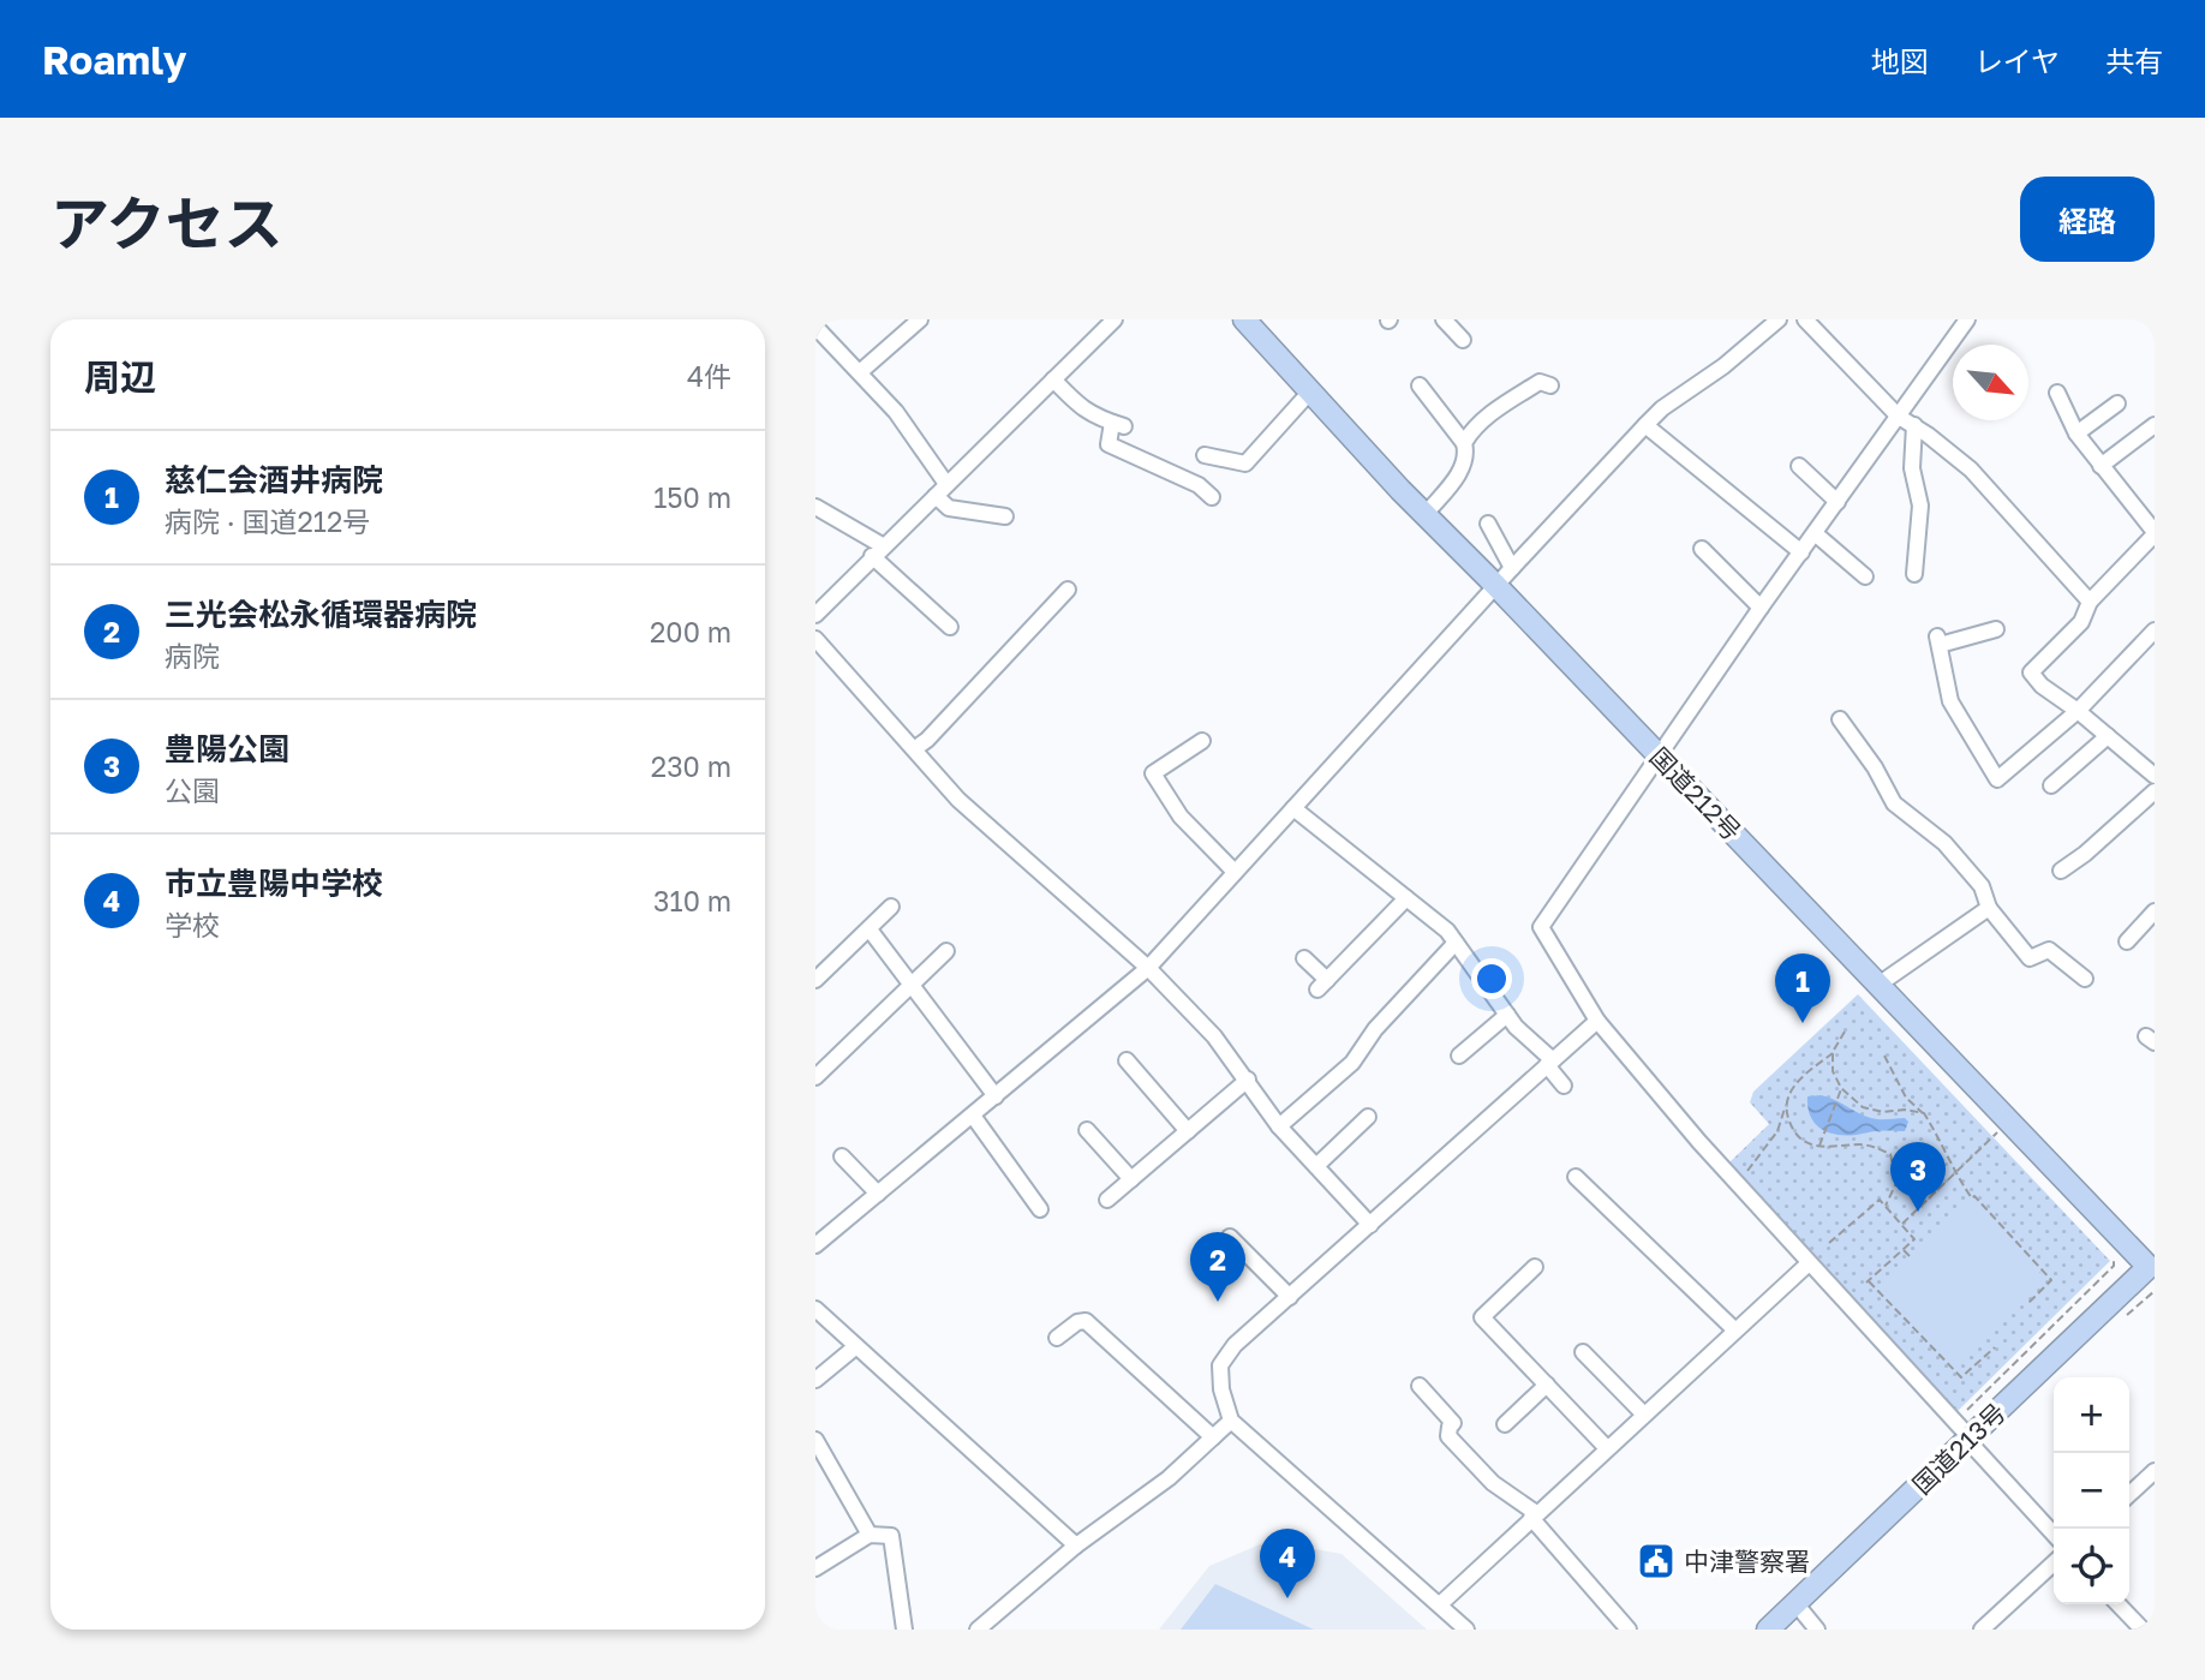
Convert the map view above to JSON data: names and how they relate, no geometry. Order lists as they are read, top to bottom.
{
  "streets": {
    "highway": ["国道212号", "国道213号"]
  },
  "crossings": [
    ["国道212号", "国道213号"]
  ],
  "places": {
    "public building": ["中津警察署"]
  },
  "north": "bottom right",
  "page": {
    "header": "Roamly",
    "nav": ["地図", "レイヤ", "共有"],
    "title": "アクセス",
    "buttons": "経路",
    "heading": ["周辺", "4件"],
    "list": [
      {
        "mark": "1",
        "name": "慈仁会酒井病院",
        "note": "病院 · 国道212号",
        "value": "150 m"
      },
      {
        "mark": "2",
        "name": "三光会松永循環器病院",
        "note": "病院",
        "value": "200 m"
      },
      {
        "mark": "3",
        "name": "豊陽公園",
        "note": "公園",
        "value": "230 m"
      },
      {
        "mark": "4",
        "name": "市立豊陽中学校",
        "note": "学校",
        "value": "310 m"
      }
    ],
    "pins": [
      "1",
      "3",
      "2",
      "4"
    ],
    "map_buttons": ["+", "−"]
  }
}
